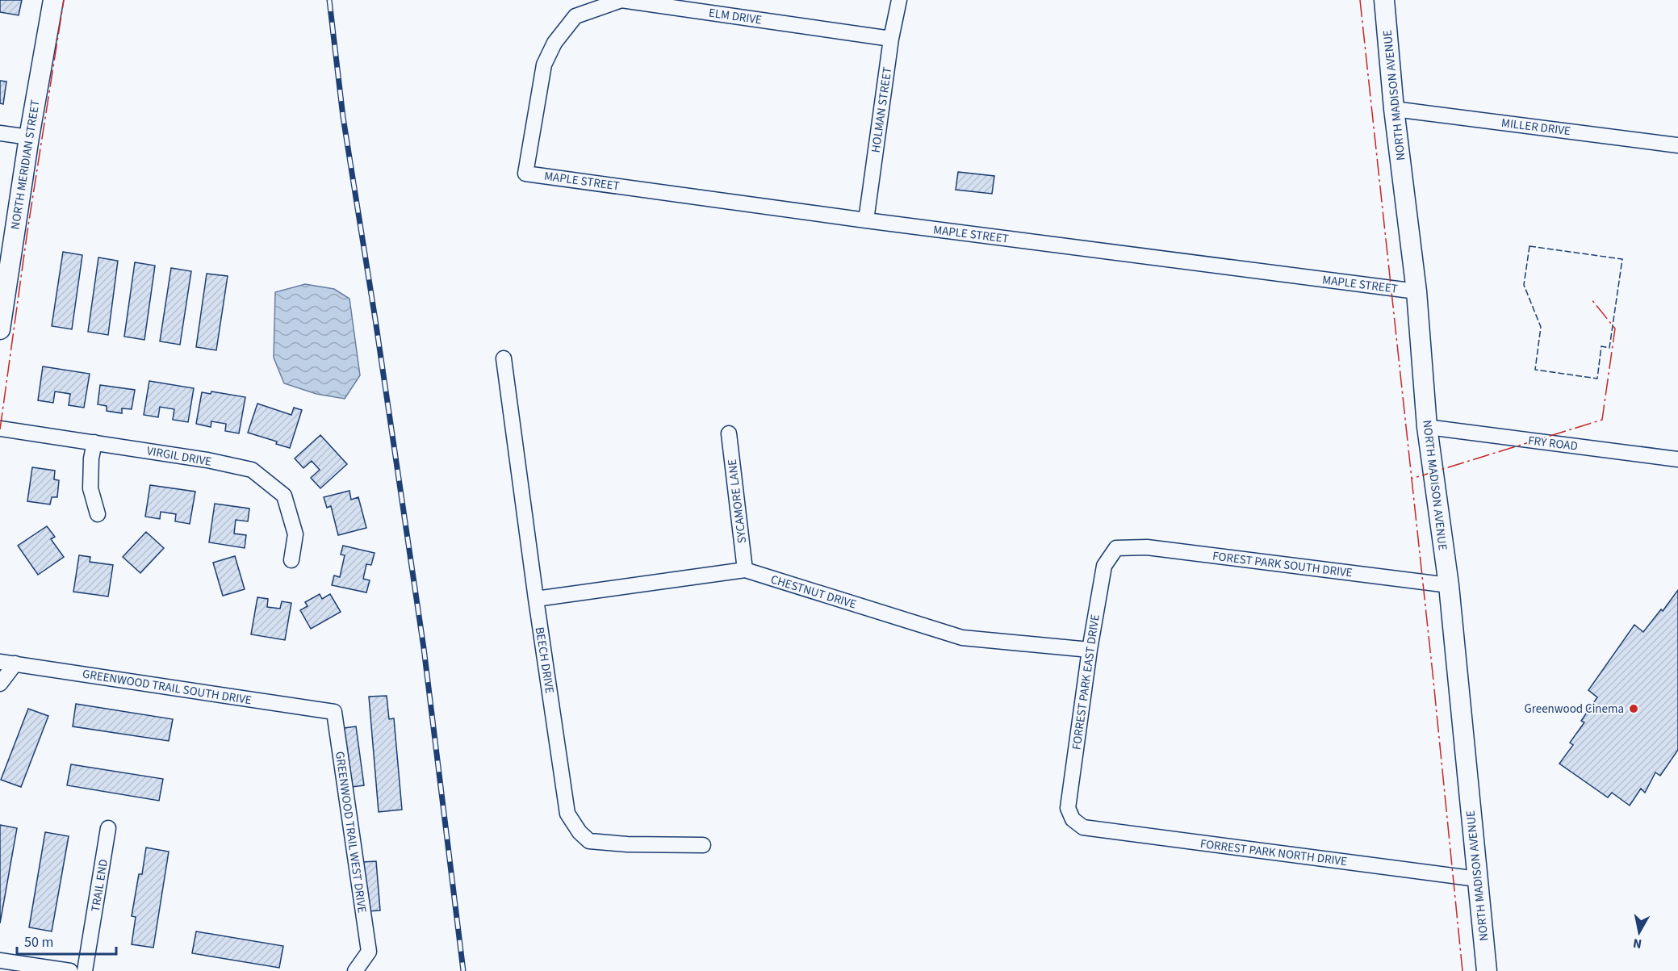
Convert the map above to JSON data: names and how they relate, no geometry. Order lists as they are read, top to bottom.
{
  "streets": {
    "main road": ["NORTH MADISON AVENUE", "NORTH MERIDIAN STREET"],
    "street": [
      "ELM DRIVE",
      "HOLMAN STREET",
      "MILLER DRIVE",
      "MAPLE STREET",
      "FRY ROAD",
      "VIRGIL DRIVE",
      "SYCAMORE LANE",
      "FOREST PARK SOUTH DRIVE",
      "CHESTNUT DRIVE",
      "BEECH DRIVE",
      "FORREST PARK EAST DRIVE",
      "GREENWOOD TRAIL SOUTH DRIVE",
      "GREENWOOD TRAIL WEST DRIVE",
      "FORREST PARK NORTH DRIVE",
      "TRAIL END"
    ]
  },
  "crossings": [
    ["ELM DRIVE", "HOLMAN STREET"],
    ["ELM DRIVE", "MAPLE STREET"],
    ["NORTH MADISON AVENUE", "MILLER DRIVE"],
    ["NORTH MADISON AVENUE", "MAPLE STREET"],
    ["NORTH MADISON AVENUE", "FRY ROAD"],
    ["NORTH MADISON AVENUE", "FOREST PARK SOUTH DRIVE"],
    ["NORTH MADISON AVENUE", "FORREST PARK NORTH DRIVE"],
    ["HOLMAN STREET", "MAPLE STREET"],
    ["SYCAMORE LANE", "CHESTNUT DRIVE"],
    ["FOREST PARK SOUTH DRIVE", "FORREST PARK EAST DRIVE"],
    ["CHESTNUT DRIVE", "BEECH DRIVE"],
    ["CHESTNUT DRIVE", "FORREST PARK EAST DRIVE"],
    ["FORREST PARK EAST DRIVE", "FORREST PARK NORTH DRIVE"],
    ["GREENWOOD TRAIL SOUTH DRIVE", "GREENWOOD TRAIL WEST DRIVE"]
  ],
  "places": ["Greenwood Cinema"],
  "scale_bar": "50 m",
  "north": "bottom"
}
